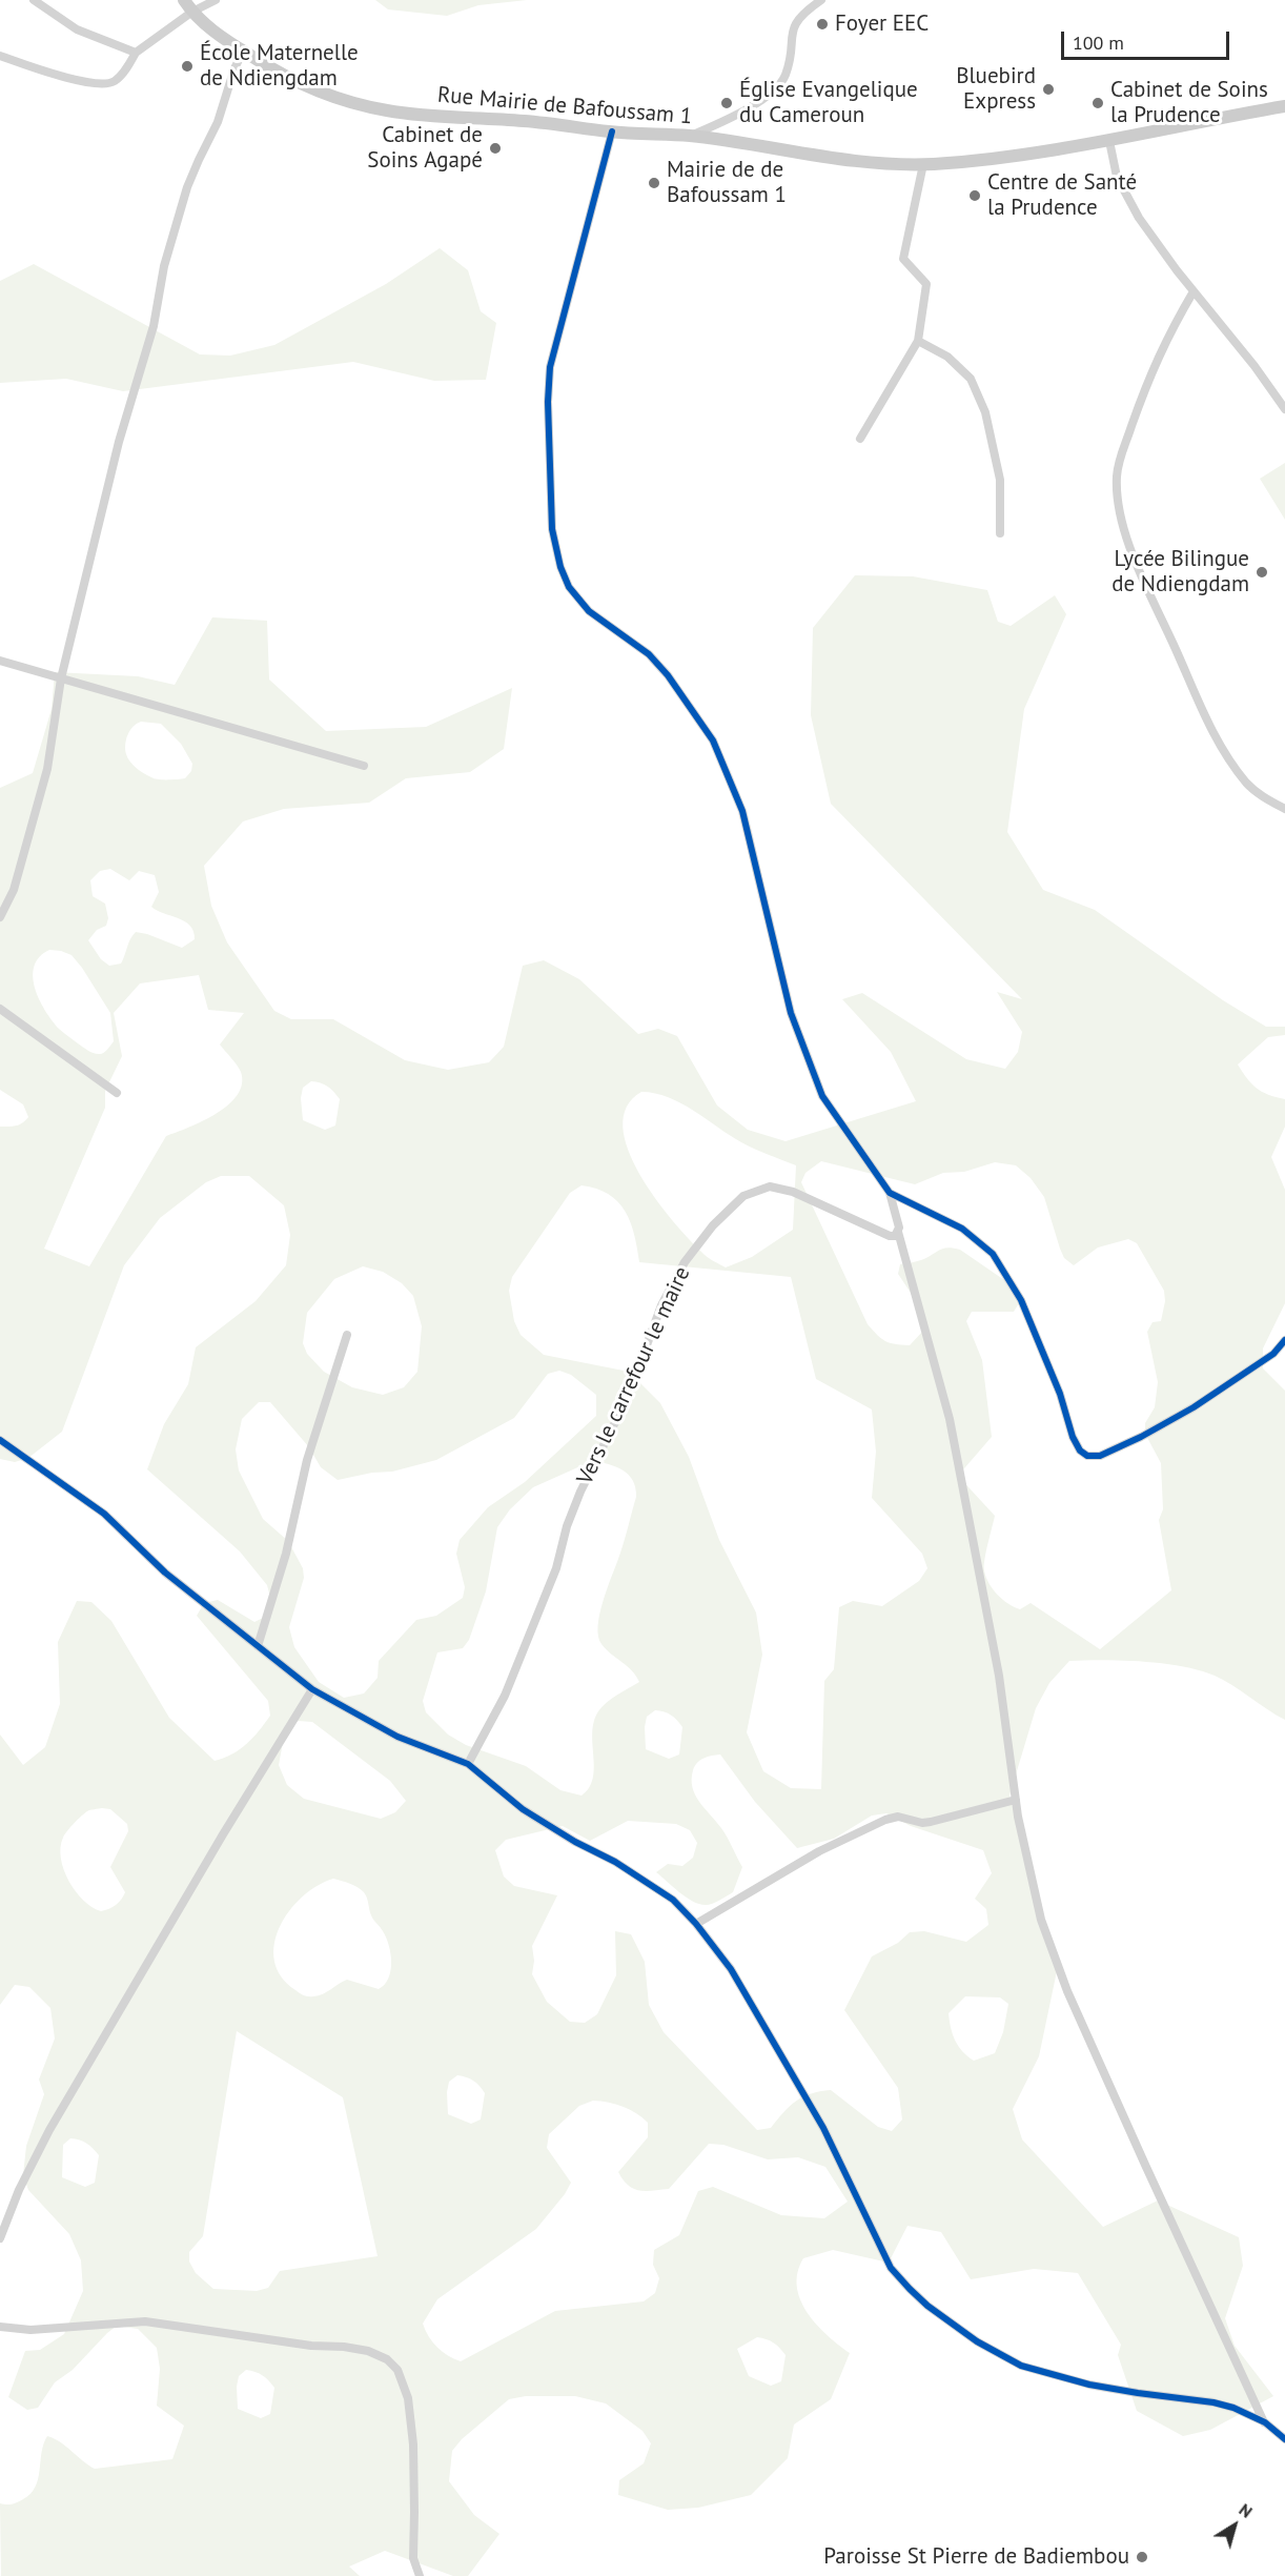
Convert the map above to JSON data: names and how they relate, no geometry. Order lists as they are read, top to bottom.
{
  "streets": {
    "street": ["Rue Mairie de Bafoussam 1", "Vers le carrefour le maire"]
  },
  "places": [
    "Foyer EEC",
    "École Maternelle de Ndiengdam",
    "Bluebird Express",
    "Église Evangelique du Cameroun",
    "Cabinet de Soins la Prudence",
    "Cabinet de Soins Agapé",
    "Mairie de de Bafoussam 1",
    "Centre de Santé la Prudence",
    "Lycée Bilingue de Ndiengdam",
    "Paroisse St Pierre de Badiembou"
  ],
  "scale_bar": "100 m",
  "north": "top right"
}
